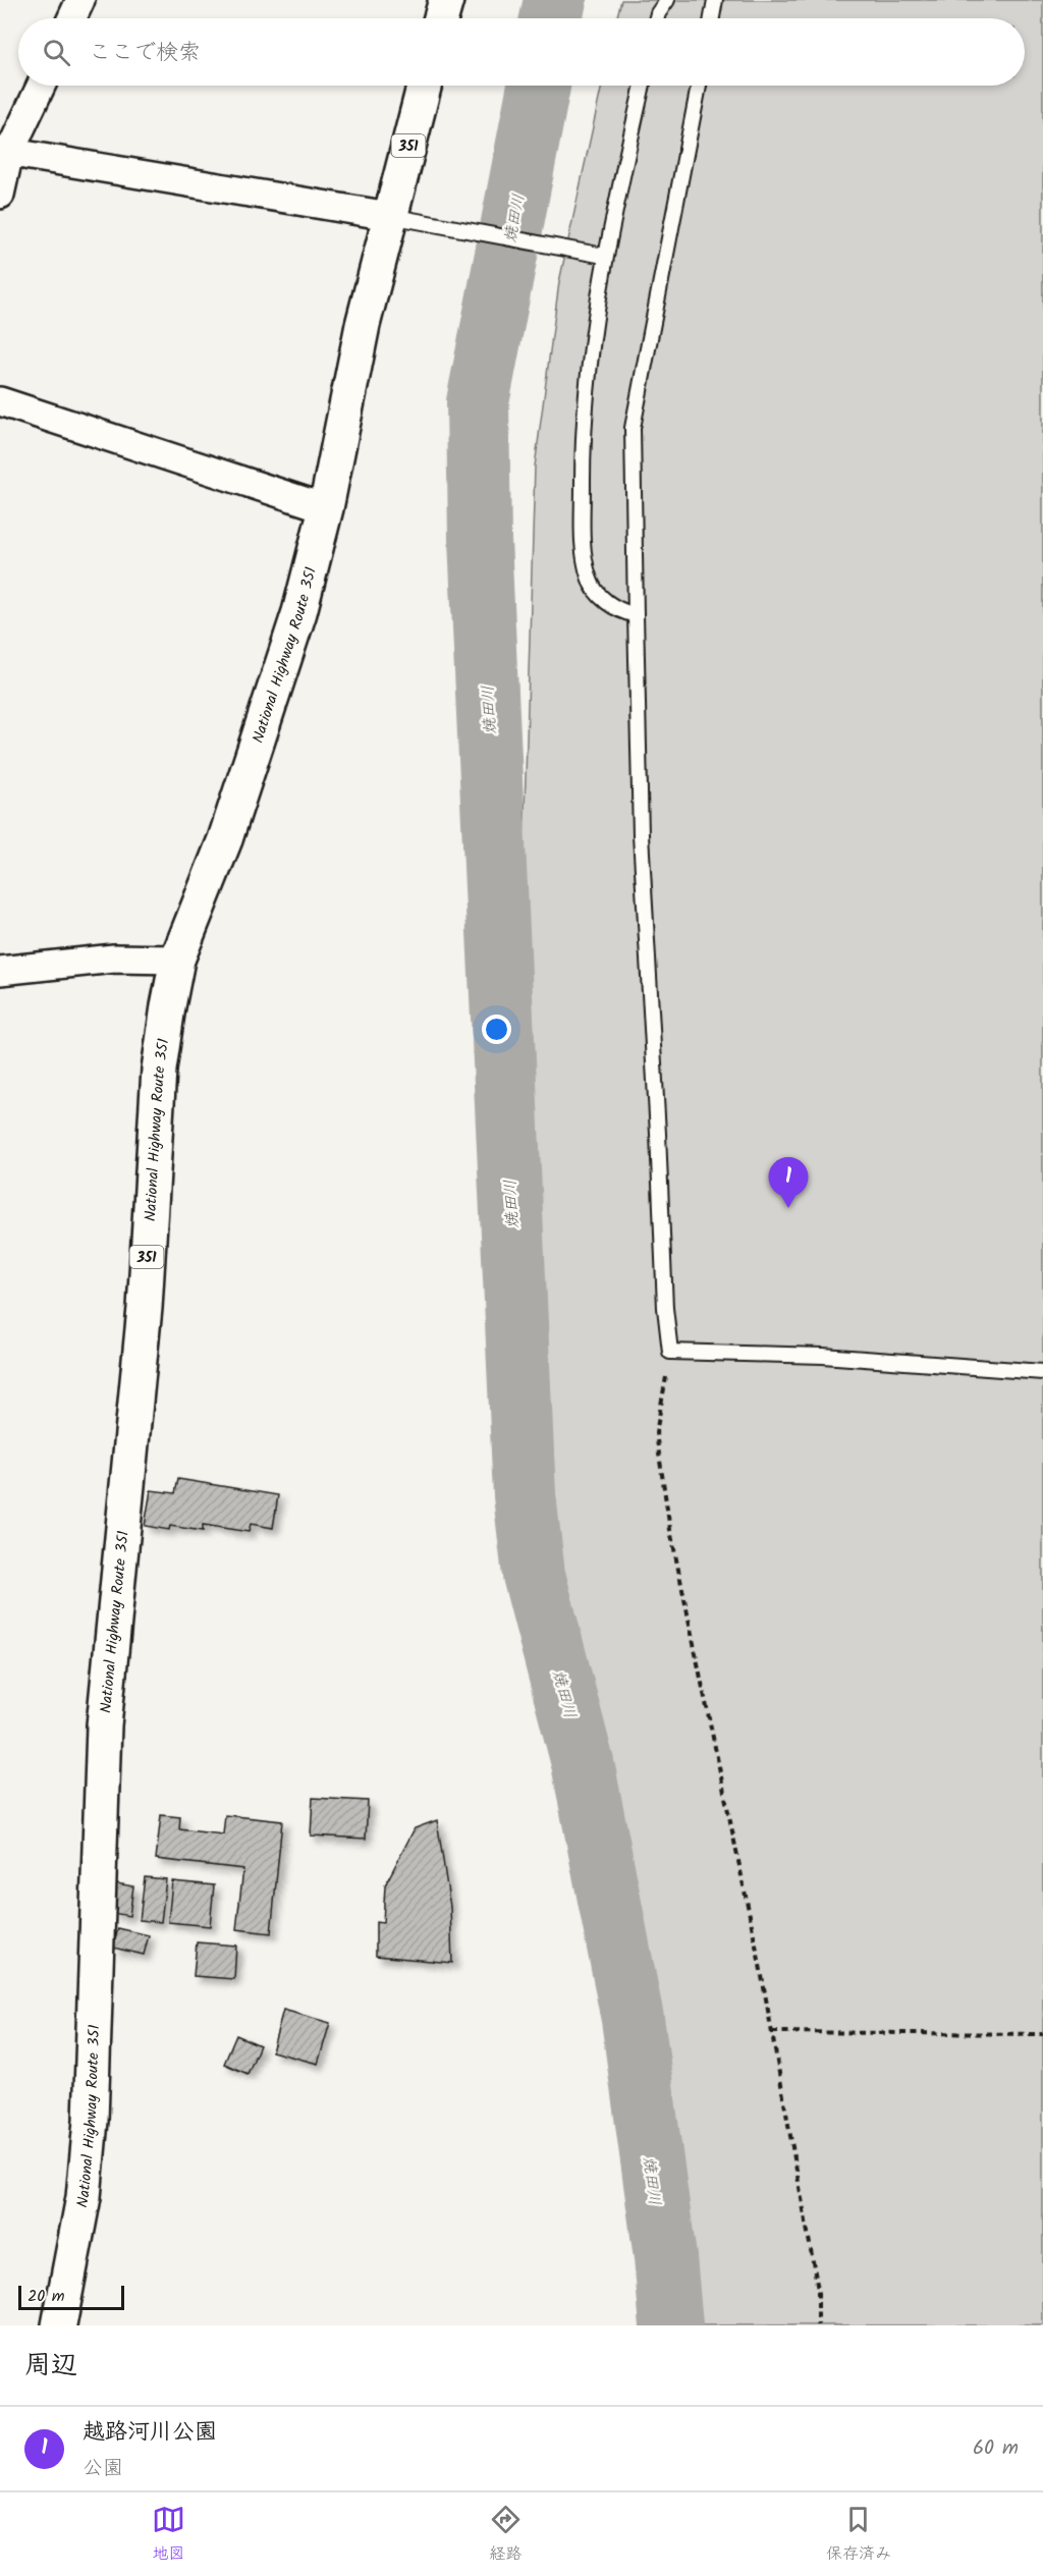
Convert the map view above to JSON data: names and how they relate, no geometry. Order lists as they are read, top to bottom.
{
  "streets": {
    "highway": ["351", "National Highway Route 351"]
  },
  "water": ["焼田川"],
  "scale_bar": "20 m",
  "page": {
    "search": "ここで検索",
    "pins": "1",
    "scale": "20 m",
    "heading": "周辺",
    "list": [
      {
        "mark": "1",
        "name": "越路河川公園",
        "note": "公園",
        "value": "60 m"
      }
    ],
    "nav": ["地図", "経路", "保存済み"]
  }
}
